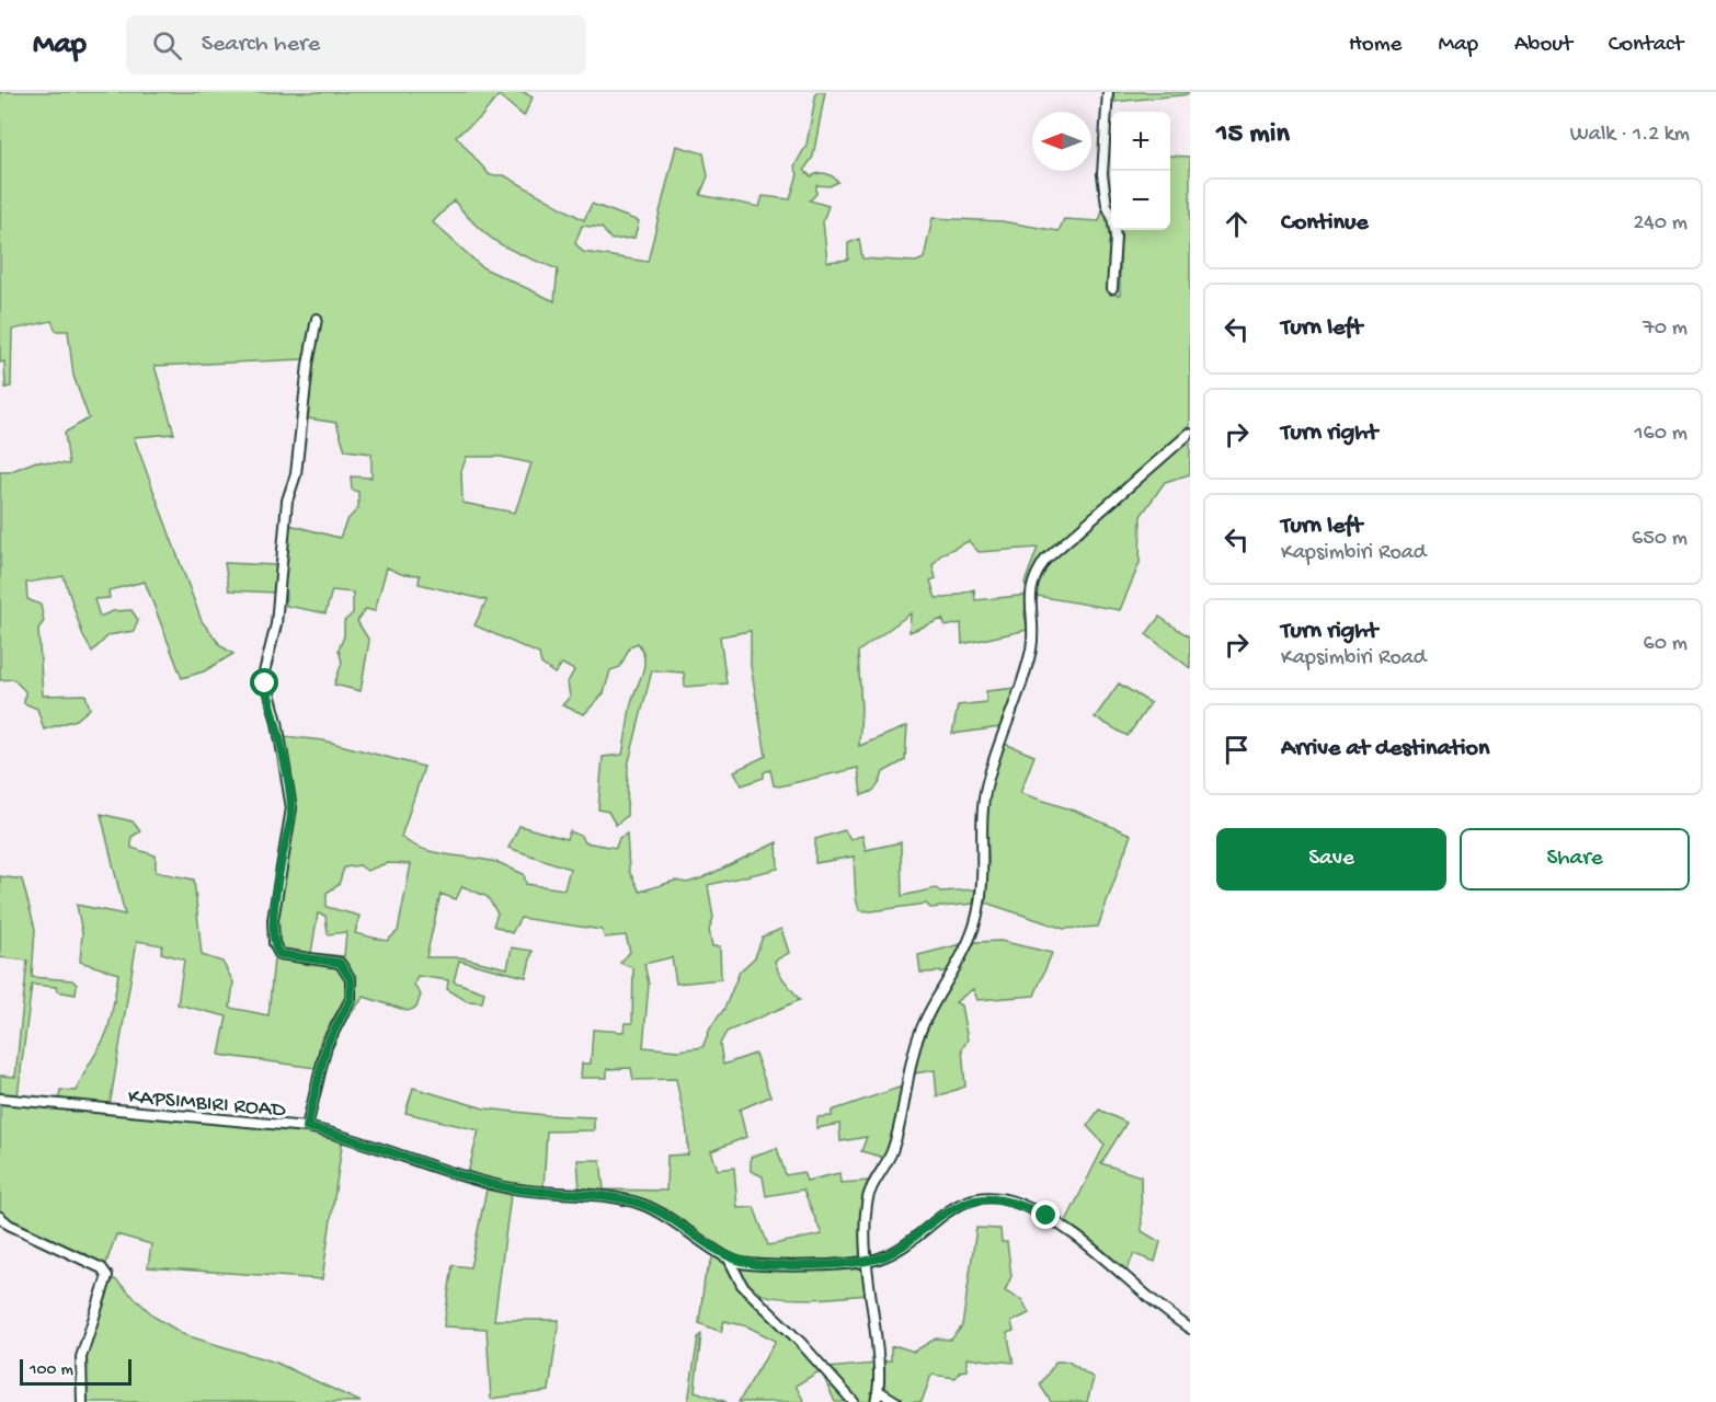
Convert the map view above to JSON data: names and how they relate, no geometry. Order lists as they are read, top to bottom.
{
  "streets": {
    "street": ["KAPSIMBIRI ROAD"]
  },
  "scale_bar": "100 m",
  "north": "left",
  "page": {
    "header": "Map",
    "search": "Search here",
    "nav": [
      "Home",
      "Map",
      "About",
      "Contact"
    ],
    "heading": ["15 min", "Walk · 1.2 km"],
    "map_buttons": ["+", "−"],
    "list": [
      ["Continue", "240 m"],
      ["Turn left", "70 m"],
      ["Turn right", "160 m"],
      ["Turn left", "Kapsimbiri Road", "650 m"],
      ["Turn right", "Kapsimbiri Road", "60 m"],
      "Arrive at destination"
    ],
    "buttons": ["Save", "Share"],
    "scale": "100 m"
  }
}
